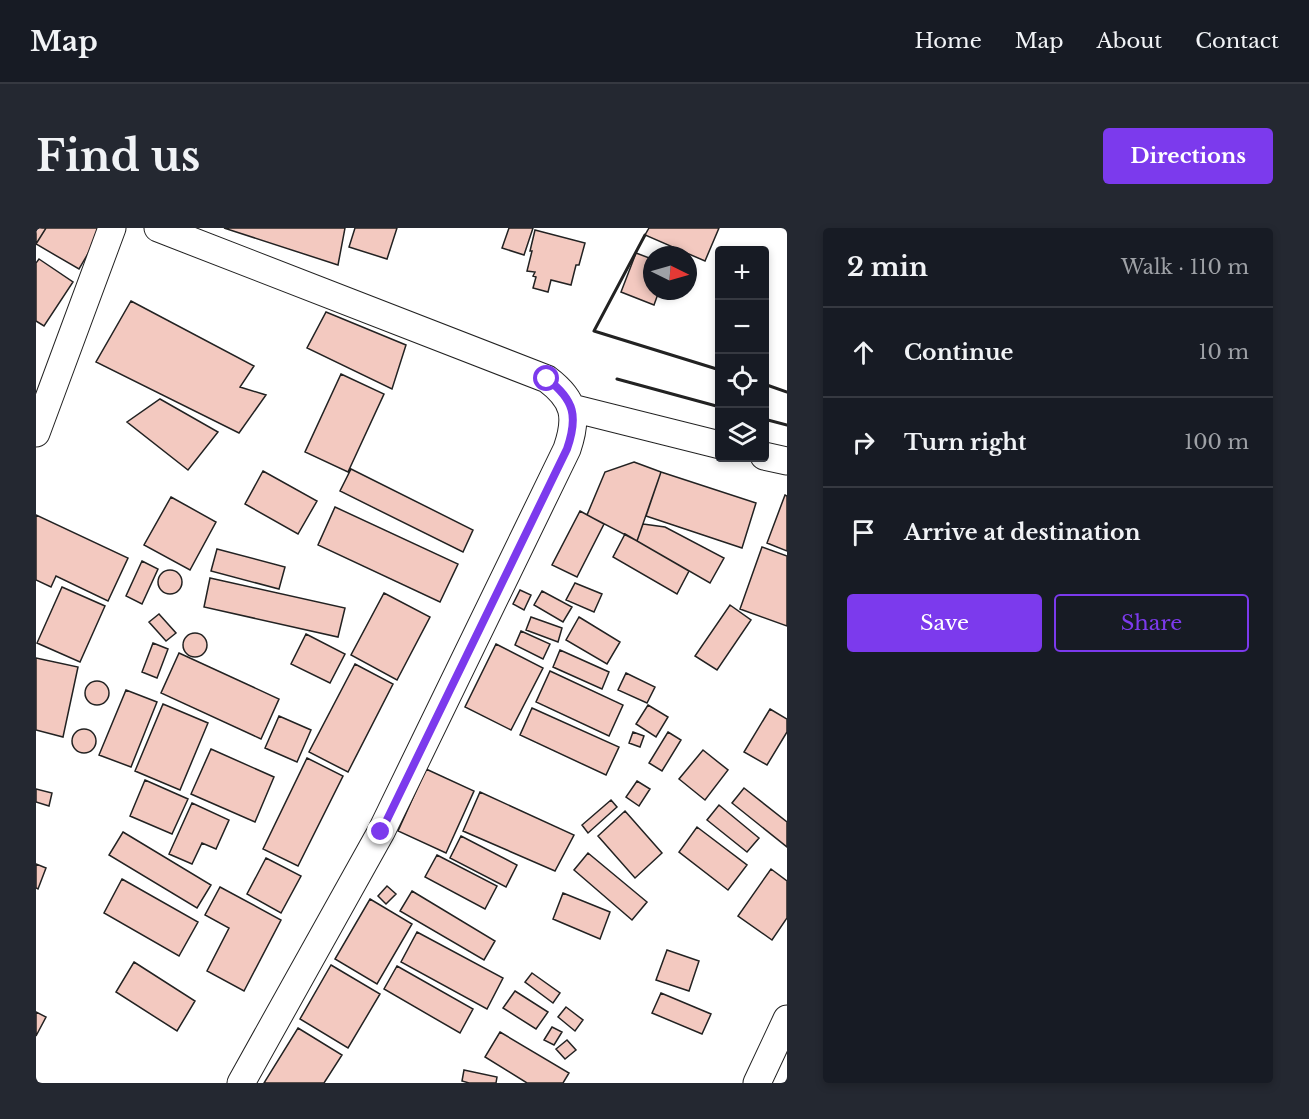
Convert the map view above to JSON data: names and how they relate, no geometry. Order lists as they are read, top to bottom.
{
  "north": "right",
  "page": {
    "header": "Map",
    "nav": [
      "Home",
      "Map",
      "About",
      "Contact"
    ],
    "buttons": [
      "Directions",
      ["Save", "Share"]
    ],
    "title": "Find us",
    "heading": ["2 min", "Walk · 110 m"],
    "map_buttons": ["+", "−"],
    "list": [
      ["Continue", "10 m"],
      ["Turn right", "100 m"],
      "Arrive at destination"
    ]
  }
}
